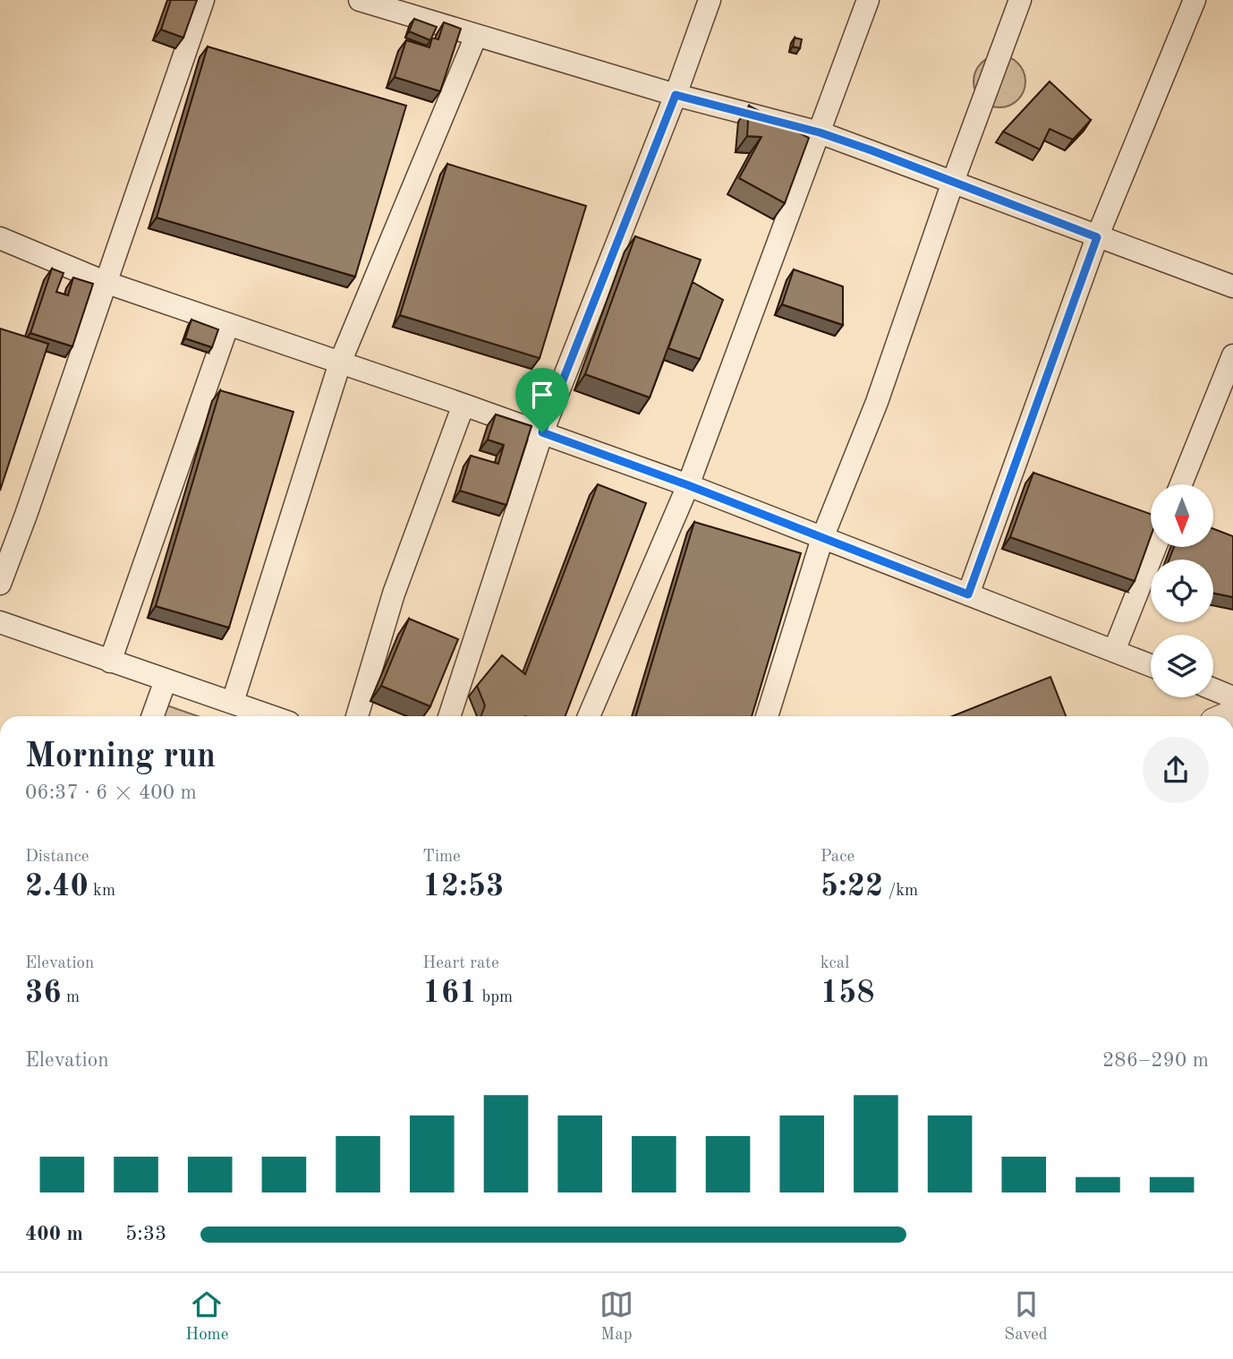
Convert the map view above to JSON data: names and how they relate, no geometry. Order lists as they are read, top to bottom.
{
  "north": "bottom",
  "page": {
    "heading": ["Morning run", "06:37 · 6 × 400 m"],
    "stats": [
      ["Distance", "2.40 km"],
      ["Time", "12:53"],
      ["Pace", "5:22 /km"],
      ["Elevation", "36 m"],
      ["Heart rate", "161 bpm"],
      ["kcal", "158"]
    ],
    "chart": ["Elevation", "286–290 m"],
    "list": [
      {
        "name": "400 m",
        "note": "5:33"
      }
    ],
    "tabs": ["Home", "Map", "Saved"]
  }
}
